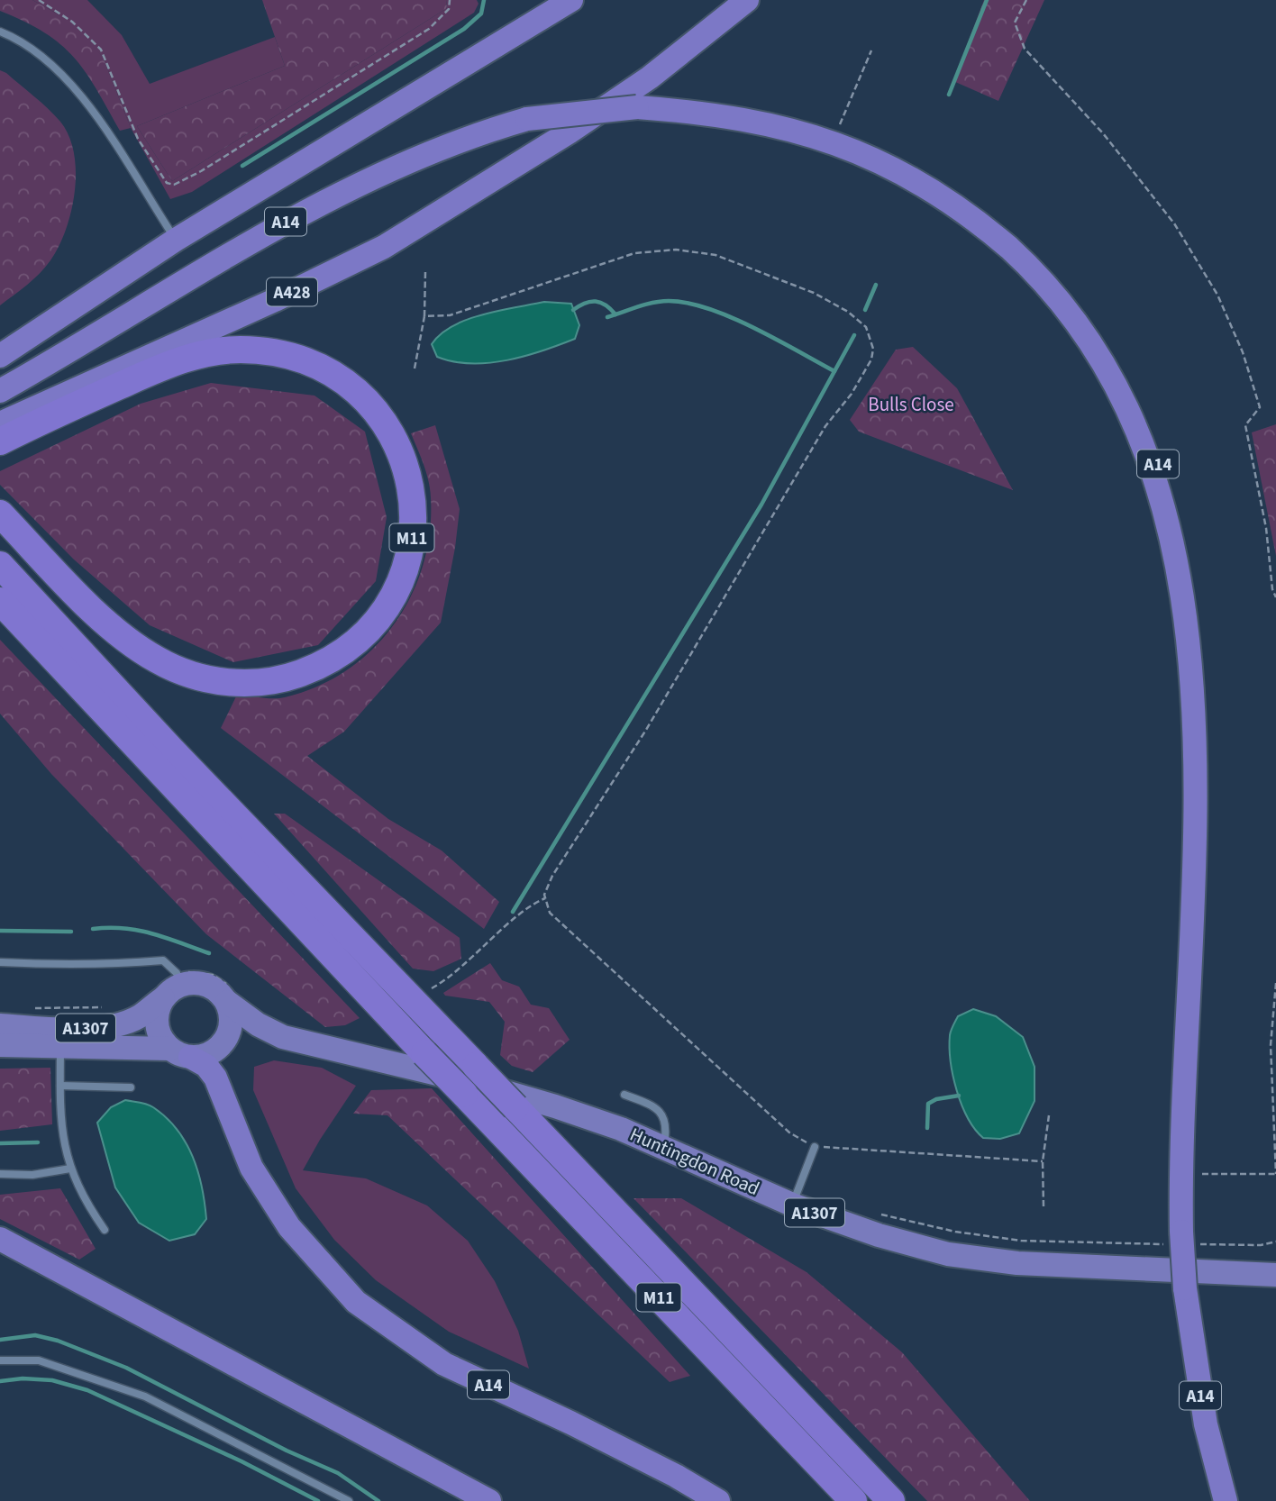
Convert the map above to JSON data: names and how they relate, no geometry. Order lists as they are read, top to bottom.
{
  "streets": {
    "highway": ["A14", "A428", "M11"],
    "main road": ["A1307", "Huntingdon Road"]
  },
  "crossings": [
    ["A14", "A1307"],
    ["A14", "Huntingdon Road"],
    ["A1307", "Huntingdon Road"]
  ],
  "parks": ["Bulls Close"]
}
